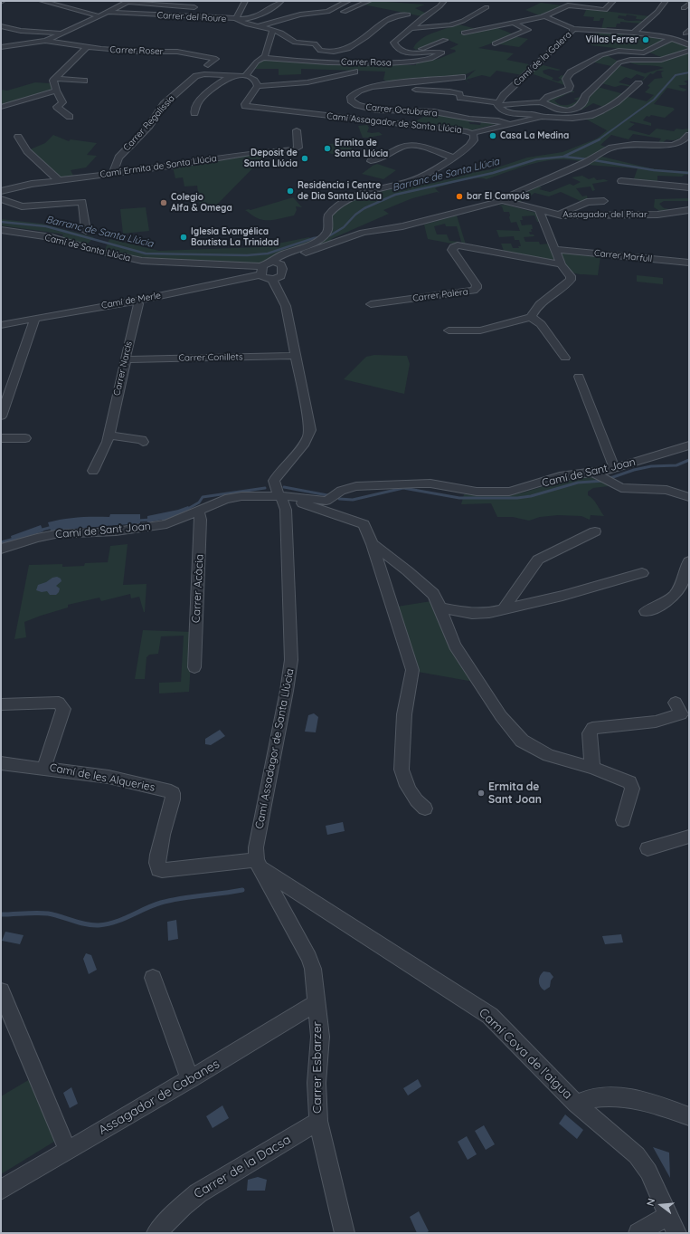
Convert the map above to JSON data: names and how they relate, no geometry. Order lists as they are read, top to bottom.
{
  "streets": {
    "street": [
      "Carrer del Roure",
      "Carrer Roser",
      "Camí de la Galera",
      "Carrer Rosa",
      "Carrer Octubrera",
      "Carrer Regalissia",
      "Camí Assagador de Santa Llúcia",
      "Camí Ermita de Santa Llúcia",
      "Assagador del Pinar",
      "Camí de Santa Llúcia",
      "Carrer Marfull",
      "Carrer Palera",
      "Camí de Merle",
      "Carrer Conillets",
      "Carrer Narcís",
      "Camí de Sant Joan",
      "Carrer Acàcia",
      "Camí Assadagor de Santa Llúcia",
      "Camí de les Alqueries",
      "Camí Cova de l'aigua",
      "Carrer Esbarzer",
      "Assagador de Cabanes",
      "Carrer de la Dacsa"
    ]
  },
  "crossings": [
    ["Carrer Regalissia", "Camí Ermita de Santa Llúcia"],
    ["Camí Assagador de Santa Llúcia", "Camí de Santa Llúcia"],
    ["Camí Assagador de Santa Llúcia", "Camí de Merle"],
    ["Camí Assagador de Santa Llúcia", "Camí Assadagor de Santa Llúcia"],
    ["Camí de Santa Llúcia", "Camí de Merle"],
    ["Camí de Santa Llúcia", "Camí Assadagor de Santa Llúcia"],
    ["Camí de Merle", "Carrer Narcís"],
    ["Camí de Merle", "Camí Assadagor de Santa Llúcia"],
    ["Carrer Conillets", "Carrer Narcís"],
    ["Carrer Conillets", "Camí Assadagor de Santa Llúcia"],
    ["Camí de Sant Joan", "Carrer Acàcia"],
    ["Camí de Sant Joan", "Camí Assadagor de Santa Llúcia"],
    ["Camí Assadagor de Santa Llúcia", "Camí de les Alqueries"],
    ["Camí Assadagor de Santa Llúcia", "Camí Cova de l'aigua"],
    ["Camí Assadagor de Santa Llúcia", "Carrer Esbarzer"],
    ["Camí de les Alqueries", "Camí Cova de l'aigua"],
    ["Camí de les Alqueries", "Carrer Esbarzer"],
    ["Camí Cova de l'aigua", "Carrer Esbarzer"],
    ["Carrer Esbarzer", "Assagador de Cabanes"],
    ["Carrer Esbarzer", "Carrer de la Dacsa"]
  ],
  "water": ["Barranc de Santa Llúcia"],
  "places": [
    "Villas Ferrer",
    "Casa La Medina",
    "Ermita de Santa Llúcia",
    "Deposit de Santa Llúcia",
    "Residència i Centre de Dia Santa Llúcia",
    "bar El Campús",
    "Colegio Alfa & Omega",
    "Iglesia Evangélica Bautista La Trinidad",
    "Ermita de Sant Joan"
  ],
  "north": "left"
}
